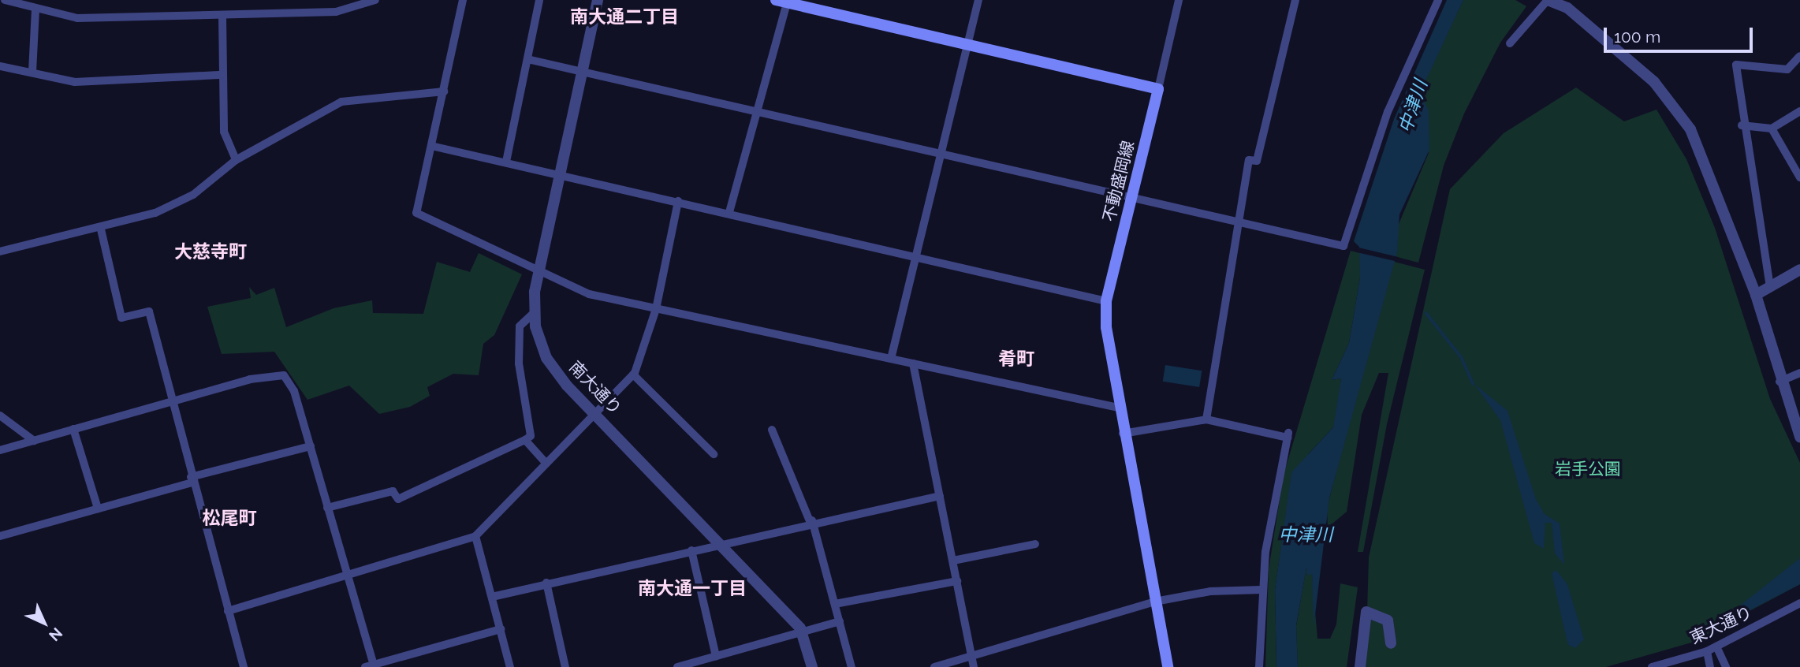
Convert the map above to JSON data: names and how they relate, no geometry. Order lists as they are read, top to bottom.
{
  "streets": {
    "main road": ["不動盛岡線"],
    "street": ["南大通り", "東大通り"]
  },
  "districts": [
    "南大通二丁目",
    "大慈寺町",
    "肴町",
    "松尾町",
    "南大通一丁目"
  ],
  "water": ["中津川"],
  "parks": ["岩手公園"],
  "scale_bar": "100 m",
  "north": "bottom right"
}
